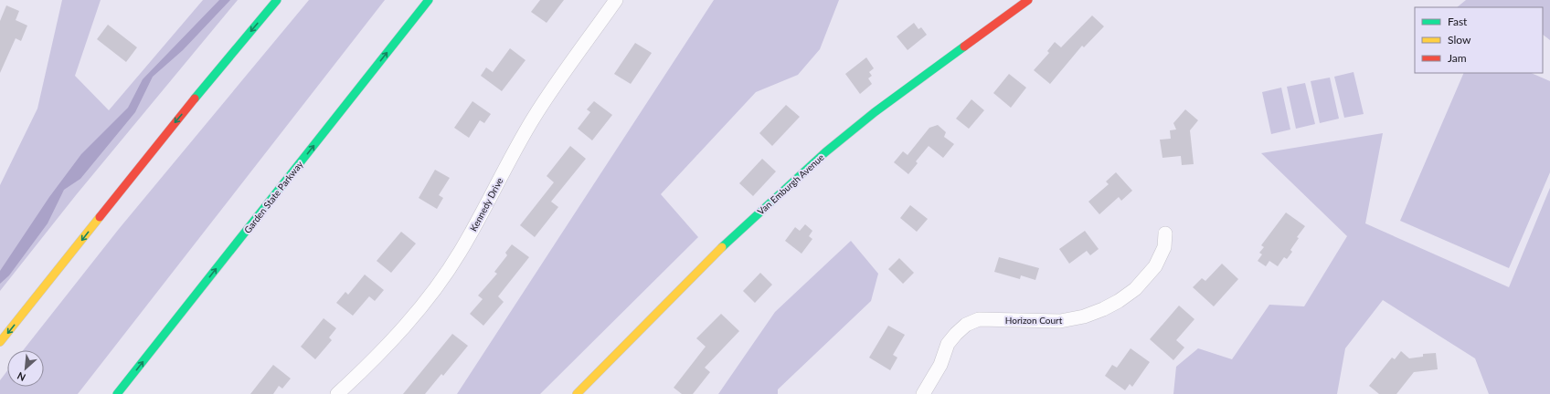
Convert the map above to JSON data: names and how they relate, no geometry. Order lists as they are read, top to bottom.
{
  "streets": {
    "main road": ["Van Emburgh Avenue", "Garden State Parkway"],
    "street": ["Kennedy Drive", "Horizon Court"]
  },
  "one_way": ["Garden State Parkway"],
  "legend": ["Fast", "Slow", "Jam"],
  "north": "bottom left"
}
